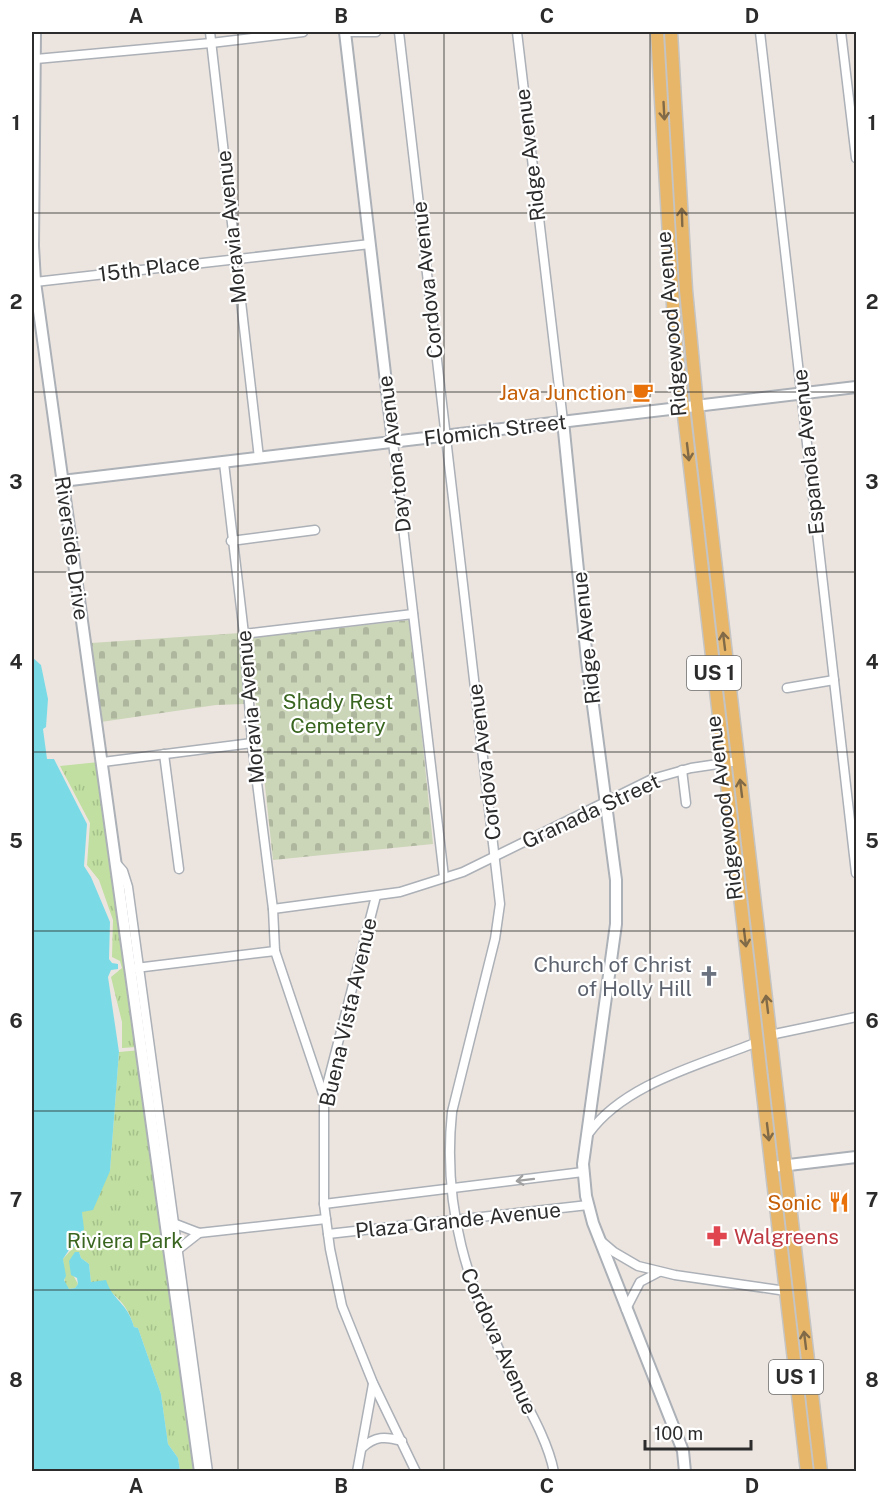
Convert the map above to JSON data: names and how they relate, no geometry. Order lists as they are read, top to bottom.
{
  "streets": {
    "main road": ["Ridgewood Avenue", "US 1"],
    "street": [
      "Ridge Avenue",
      "Moravia Avenue",
      "15th Place",
      "Cordova Avenue",
      "Flomich Street",
      "Espanola Avenue",
      "Daytona Avenue",
      "Riverside Drive",
      "Granada Street",
      "Buena Vista Avenue",
      "Plaza Grande Avenue"
    ]
  },
  "crossings": [
    ["Ridge Avenue", "Flomich Street"],
    ["Ridge Avenue", "Granada Street"],
    ["Ridge Avenue", "Plaza Grande Avenue"],
    ["Moravia Avenue", "15th Place"],
    ["Moravia Avenue", "Flomich Street"],
    ["Moravia Avenue", "Granada Street"],
    ["Moravia Avenue", "Buena Vista Avenue"],
    ["15th Place", "Daytona Avenue"],
    ["15th Place", "Riverside Drive"],
    ["Cordova Avenue", "Flomich Street"],
    ["Cordova Avenue", "Granada Street"],
    ["Cordova Avenue", "Plaza Grande Avenue"],
    ["Ridgewood Avenue", "Flomich Street"],
    ["Ridgewood Avenue", "Granada Street"],
    ["Flomich Street", "Espanola Avenue"],
    ["Flomich Street", "Daytona Avenue"],
    ["Flomich Street", "Riverside Drive"],
    ["Daytona Avenue", "Granada Street"],
    ["Riverside Drive", "Plaza Grande Avenue"],
    ["Granada Street", "Buena Vista Avenue"],
    ["Buena Vista Avenue", "Plaza Grande Avenue"]
  ],
  "parks": ["Shady Rest Cemetery", "Riviera Park"],
  "places": {
    "cafe": ["Java Junction"],
    "church": ["Church of Christ of Holly Hill"],
    "restaurant": ["Sonic"],
    "pharmacy": ["Walgreens"]
  },
  "scale_bar": "100 m",
  "grid": {
    "columns": [
      "A",
      "B",
      "C",
      "D"
    ],
    "rows": [
      "1",
      "2",
      "3",
      "4",
      "5",
      "6",
      "7",
      "8"
    ]
  }
}
